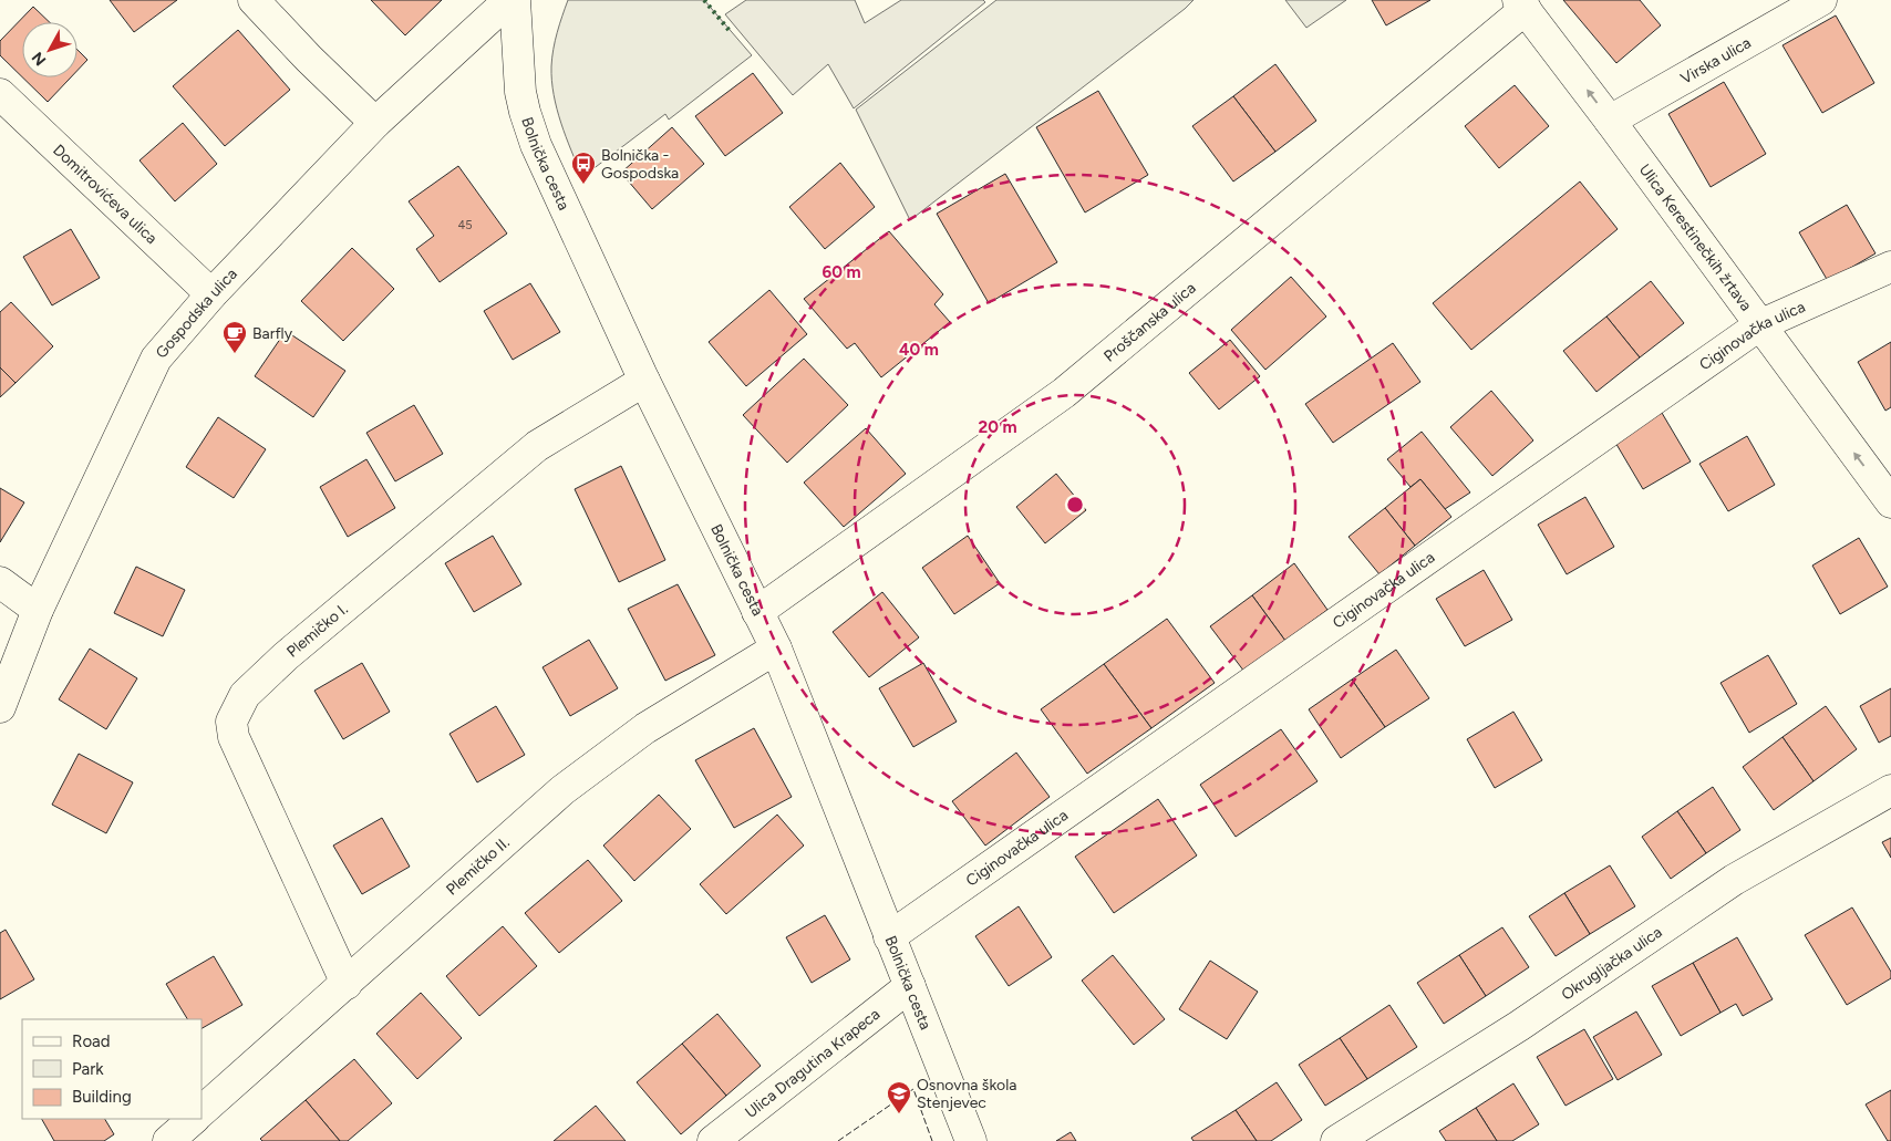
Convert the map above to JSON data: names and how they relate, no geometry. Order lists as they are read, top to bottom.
{
  "streets": {
    "street": [
      "Virska ulica",
      "Bolnička cesta",
      "Domitrovićeva ulica",
      "Ulica Kerestinečkih žrtava",
      "Gospodska ulica",
      "Proščanska ulica",
      "Ciginovačka ulica",
      "Plemičko I.",
      "Plemičko II.",
      "Okrugljačka ulica",
      "Ulica Dragutina Krapeca"
    ]
  },
  "crossings": [
    ["Virska ulica", "Ulica Kerestinečkih žrtava"],
    ["Bolnička cesta", "Proščanska ulica"],
    ["Bolnička cesta", "Ciginovačka ulica"],
    ["Bolnička cesta", "Plemičko I."],
    ["Bolnička cesta", "Plemičko II."],
    ["Bolnička cesta", "Ulica Dragutina Krapeca"],
    ["Domitrovićeva ulica", "Gospodska ulica"],
    ["Ulica Kerestinečkih žrtava", "Proščanska ulica"],
    ["Ulica Kerestinečkih žrtava", "Ciginovačka ulica"],
    ["Plemičko I.", "Plemičko II."]
  ],
  "one_way": ["Ulica Kerestinečkih žrtava"],
  "places": {
    "bus stop": ["Bolnička - Gospodska"],
    "cafe": ["Barfly"],
    "school or university": ["Osnovna škola Stenjevec"]
  },
  "house_numbers": ["45"],
  "legend": ["Road", "Park", "Building"],
  "north": "bottom left",
  "rings": ["60 m", "40 m", "20 m"]
}
